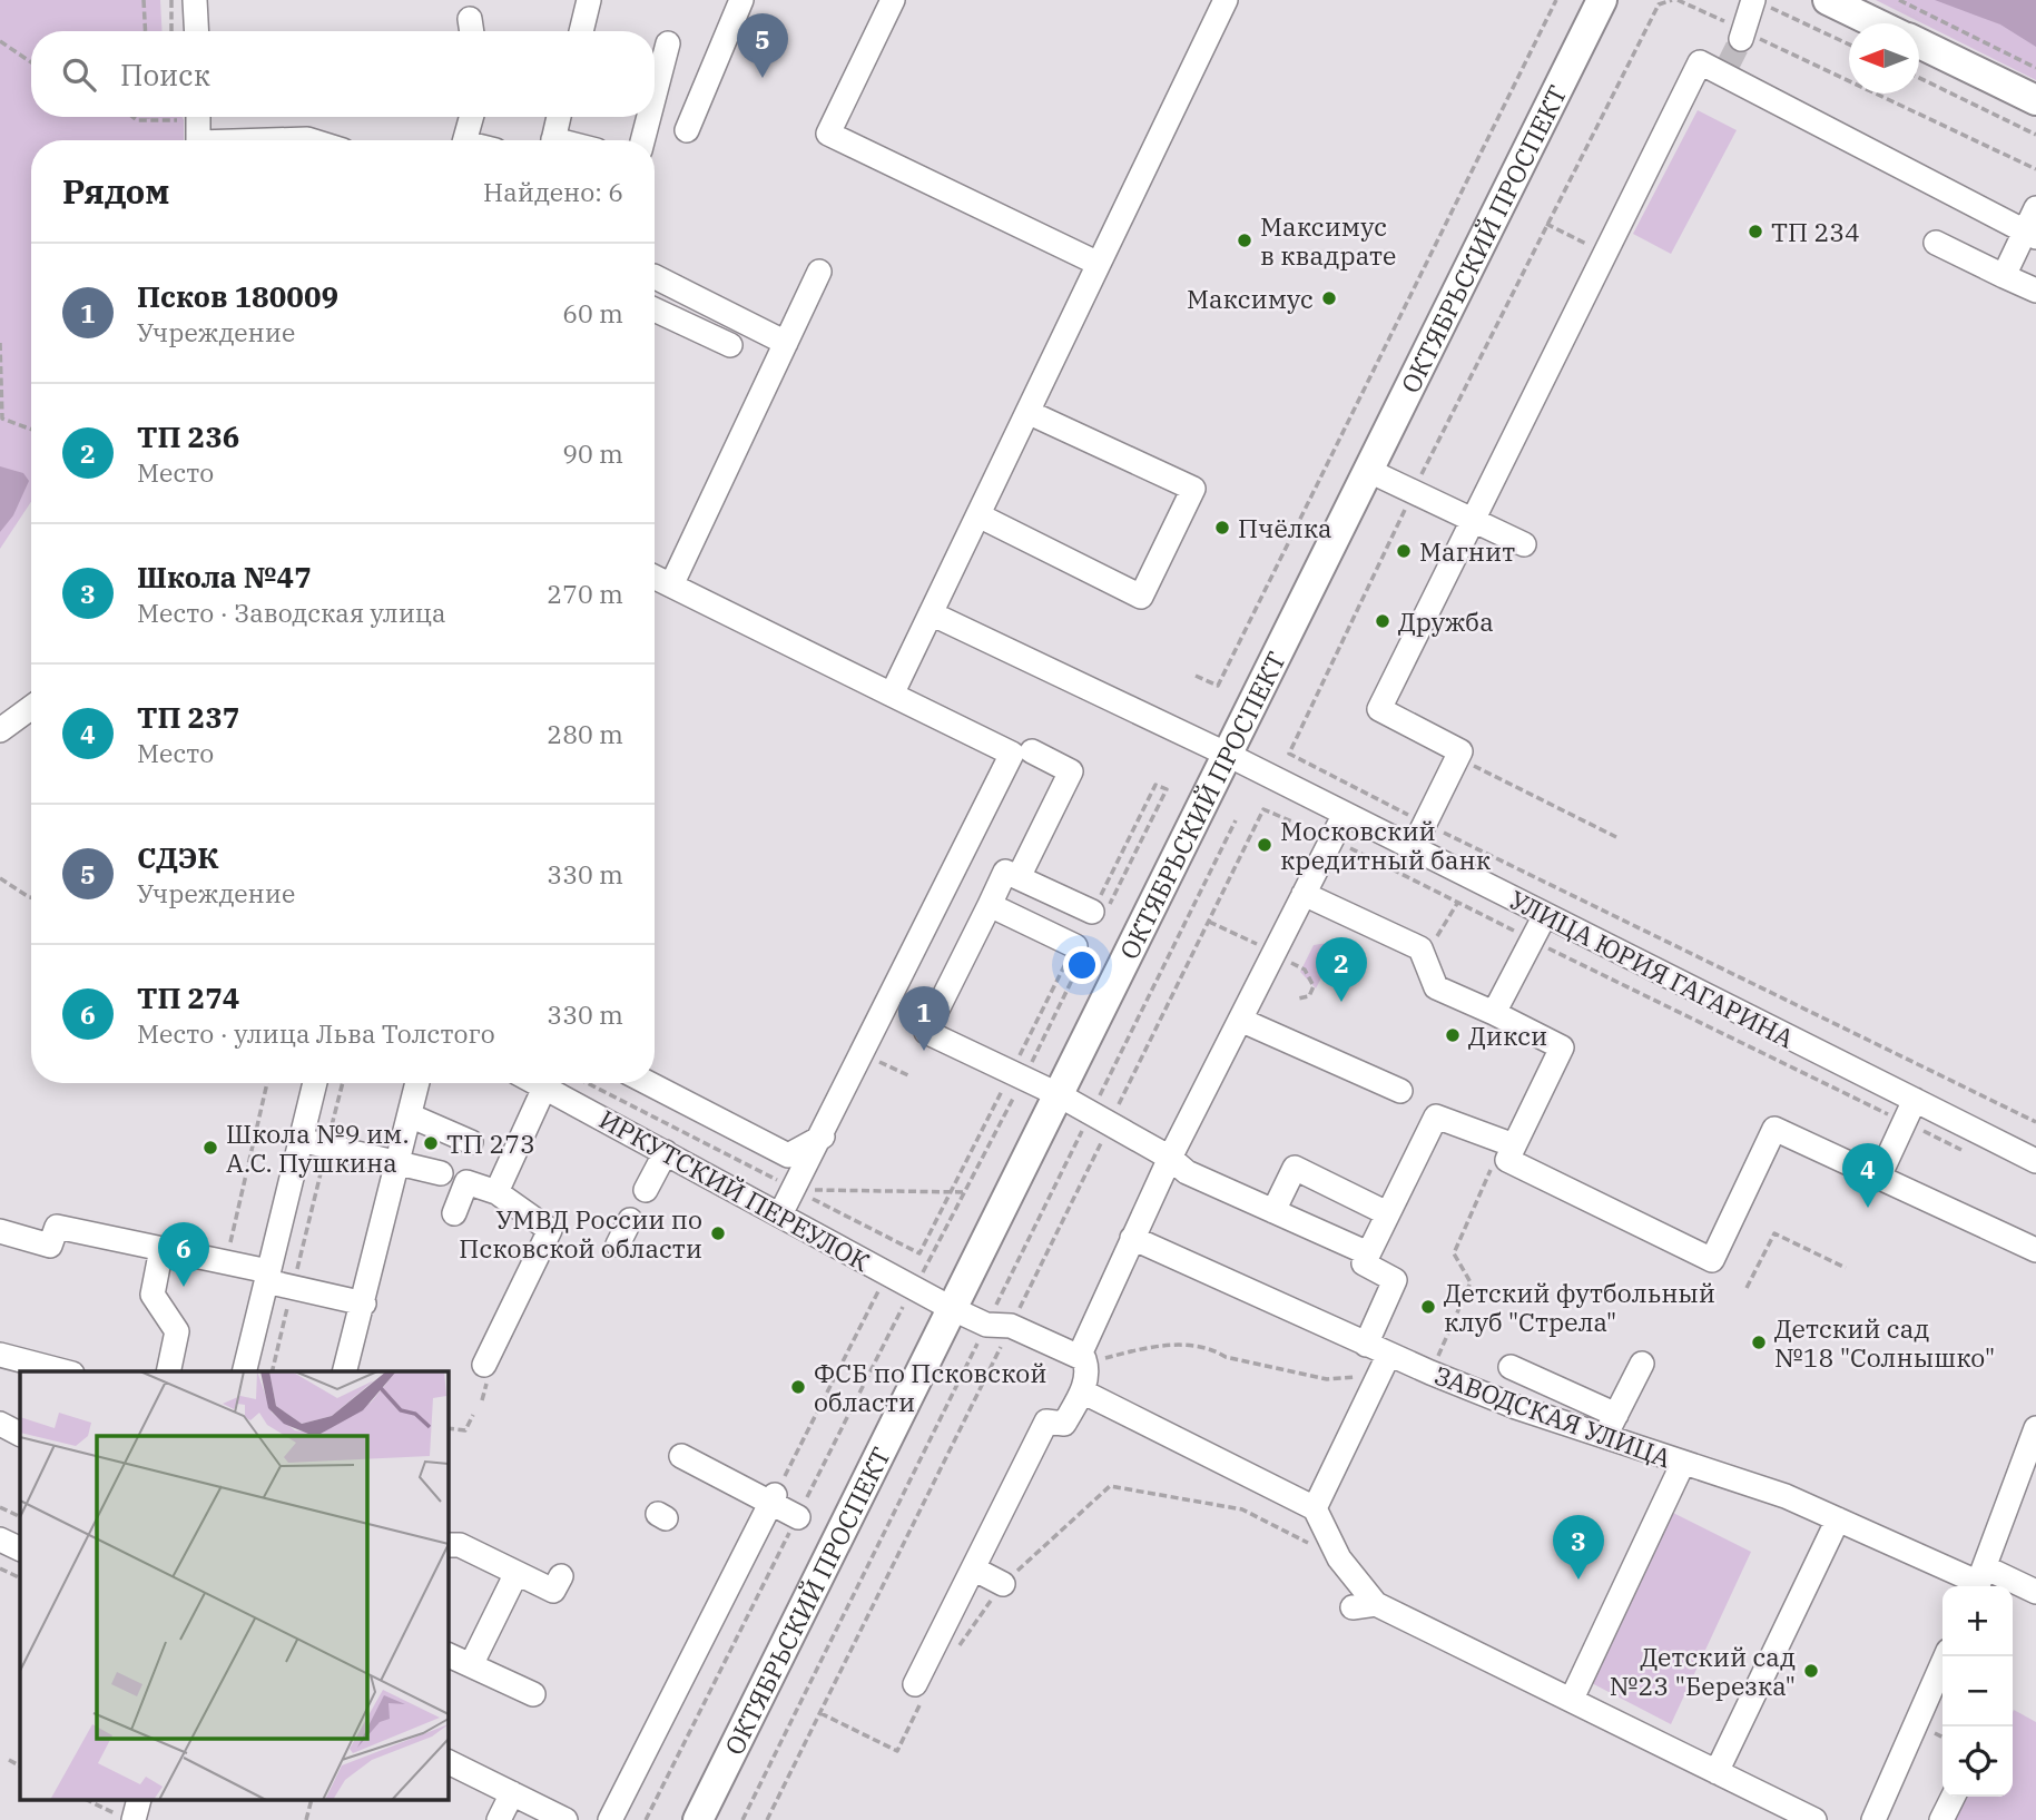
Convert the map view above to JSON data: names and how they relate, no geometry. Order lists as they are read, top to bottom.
{
  "streets": {
    "main road": ["ОКТЯБРЬСКИЙ ПРОСПЕКТ"],
    "street": ["УЛИЦА ЮРИЯ ГАГАРИНА", "ИРКУТСКИЙ ПЕРЕУЛОК", "ЗАВОДСКАЯ УЛИЦА"]
  },
  "crossings": [
    ["ОКТЯБРЬСКИЙ ПРОСПЕКТ", "УЛИЦА ЮРИЯ ГАГАРИНА"],
    ["ОКТЯБРЬСКИЙ ПРОСПЕКТ", "ИРКУТСКИЙ ПЕРЕУЛОК"]
  ],
  "places": [
    "ТП 234",
    "Максимус в квадрате",
    "Максимус",
    "Пчёлка",
    "Магнит",
    "Дружба",
    "Московский кредитный банк",
    "Дикси",
    "ТП 273",
    "Школа №9 им. А.С. Пушкина",
    "УМВД России по Псковской области",
    "Детский футбольный клуб \"Стрела\"",
    "Детский сад №18 \"Солнышко\"",
    "ФСБ по Псковской области",
    "Детский сад №23 \"Березка\""
  ],
  "north": "left",
  "page": {
    "pins": [
      "5",
      "2",
      "1",
      "4",
      "6",
      "3"
    ],
    "search": "Поиск",
    "heading": ["Рядом", "Найдено: 6"],
    "list": [
      {
        "mark": "1",
        "name": "Псков 180009",
        "note": "Учреждение",
        "value": "60 m"
      },
      {
        "mark": "2",
        "name": "ТП 236",
        "note": "Место",
        "value": "90 m"
      },
      {
        "mark": "3",
        "name": "Школа №47",
        "note": "Место · Заводская улица",
        "value": "270 m"
      },
      {
        "mark": "4",
        "name": "ТП 237",
        "note": "Место",
        "value": "280 m"
      },
      {
        "mark": "5",
        "name": "СДЭК",
        "note": "Учреждение",
        "value": "330 m"
      },
      {
        "mark": "6",
        "name": "ТП 274",
        "note": "Место · улица Льва Толстого",
        "value": "330 m"
      }
    ],
    "map_buttons": ["+", "−"]
  }
}
